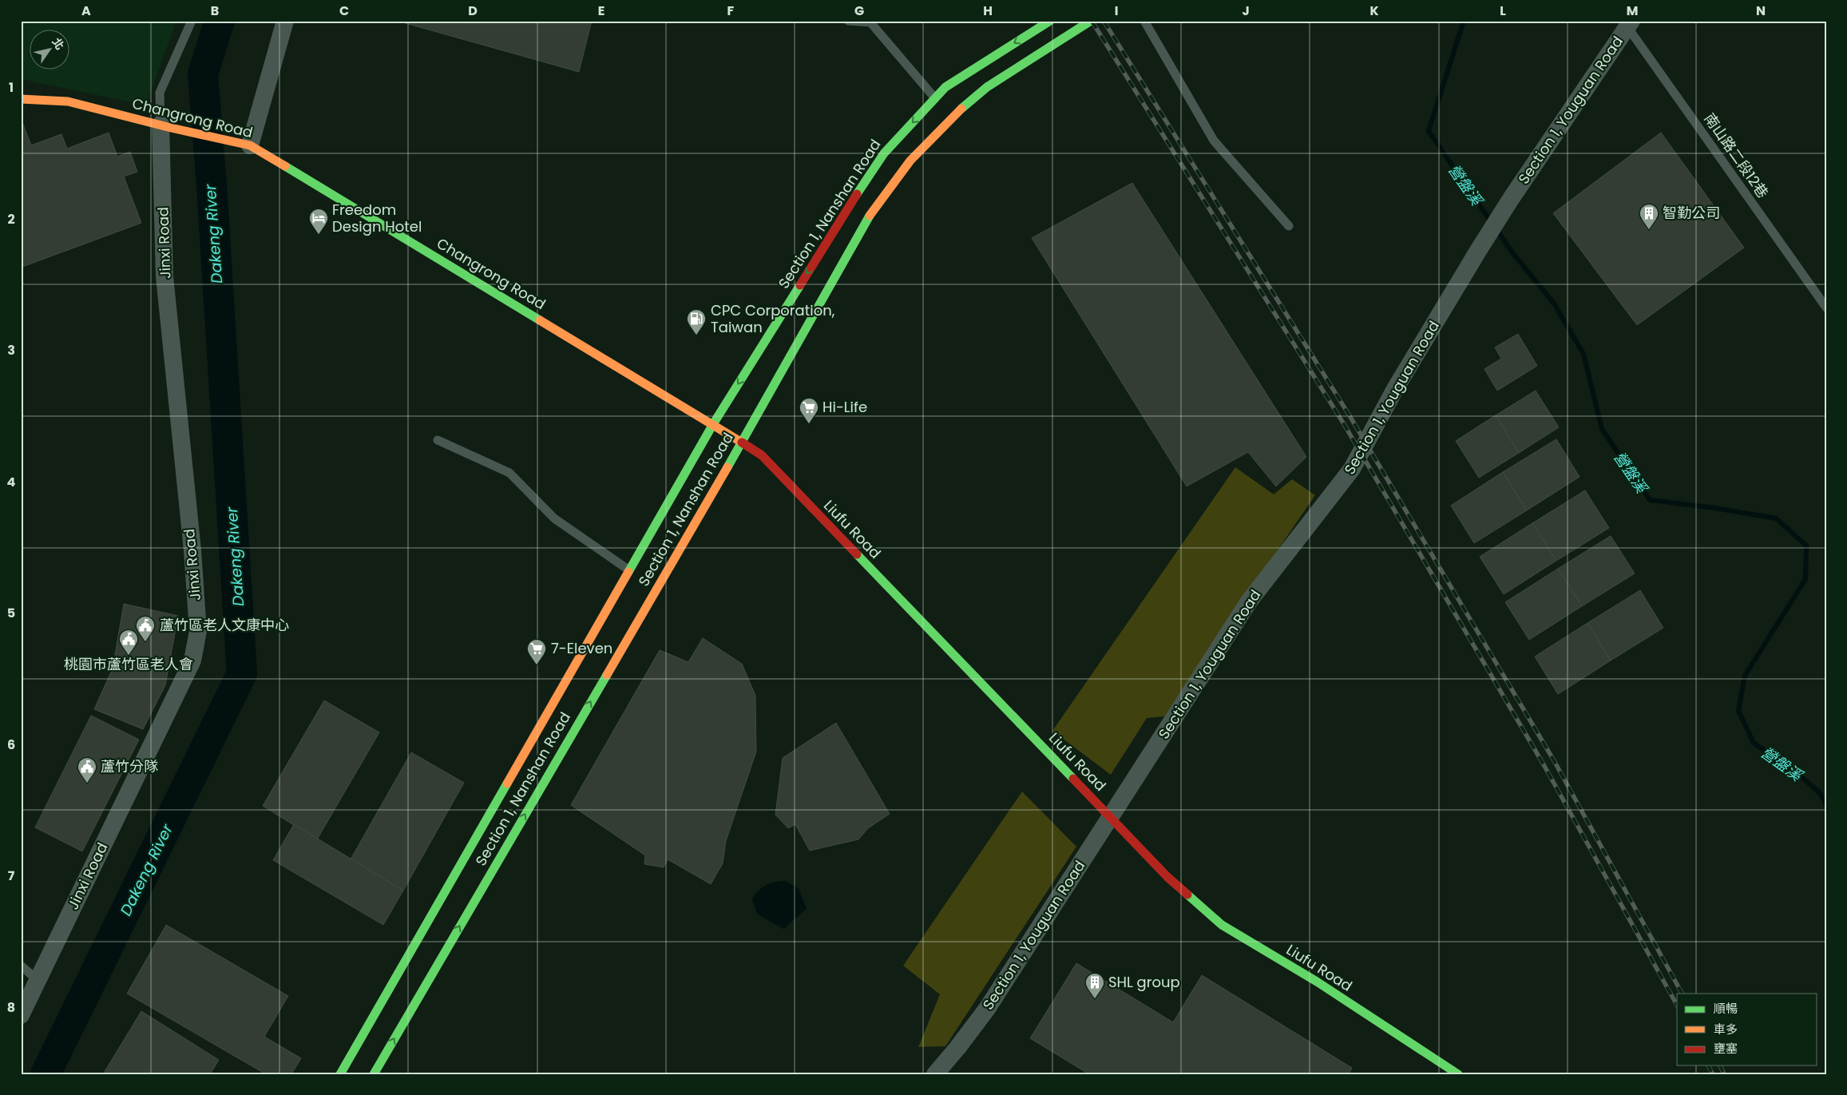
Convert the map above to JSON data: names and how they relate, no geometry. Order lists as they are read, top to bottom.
{
  "streets": {
    "street": [
      "Section 1, Youguan Road",
      "Changrong Road",
      "Section 1, Nanshan Road",
      "Jinxi Road",
      "Liufu Road"
    ],
    "lane": ["南山路二段12巷"]
  },
  "crossings": [
    ["Section 1, Youguan Road", "南山路二段12巷"],
    ["Section 1, Youguan Road", "Liufu Road"],
    ["Changrong Road", "Section 1, Nanshan Road"],
    ["Changrong Road", "Jinxi Road"],
    ["Changrong Road", "Liufu Road"],
    ["Section 1, Nanshan Road", "Liufu Road"]
  ],
  "water": ["營盤溪", "Dakeng River"],
  "places": {
    "building": ["智勤公司", "SHL group"],
    "hotel": ["Freedom Design Hotel"],
    "fuel station": ["CPC Corporation, Taiwan"],
    "supermarket": ["Hi-Life", "7-Eleven"],
    "public building": ["蘆竹區老人文康中心", "桃園市蘆竹區老人會", "蘆竹分隊"]
  },
  "legend": ["順暢", "車多", "壅塞"],
  "north": "top right",
  "grid": {
    "columns": [
      "A",
      "B",
      "C",
      "D",
      "E",
      "F",
      "G",
      "H",
      "I",
      "J",
      "K",
      "L",
      "M",
      "N"
    ],
    "rows": [
      "1",
      "2",
      "3",
      "4",
      "5",
      "6",
      "7",
      "8"
    ]
  }
}
